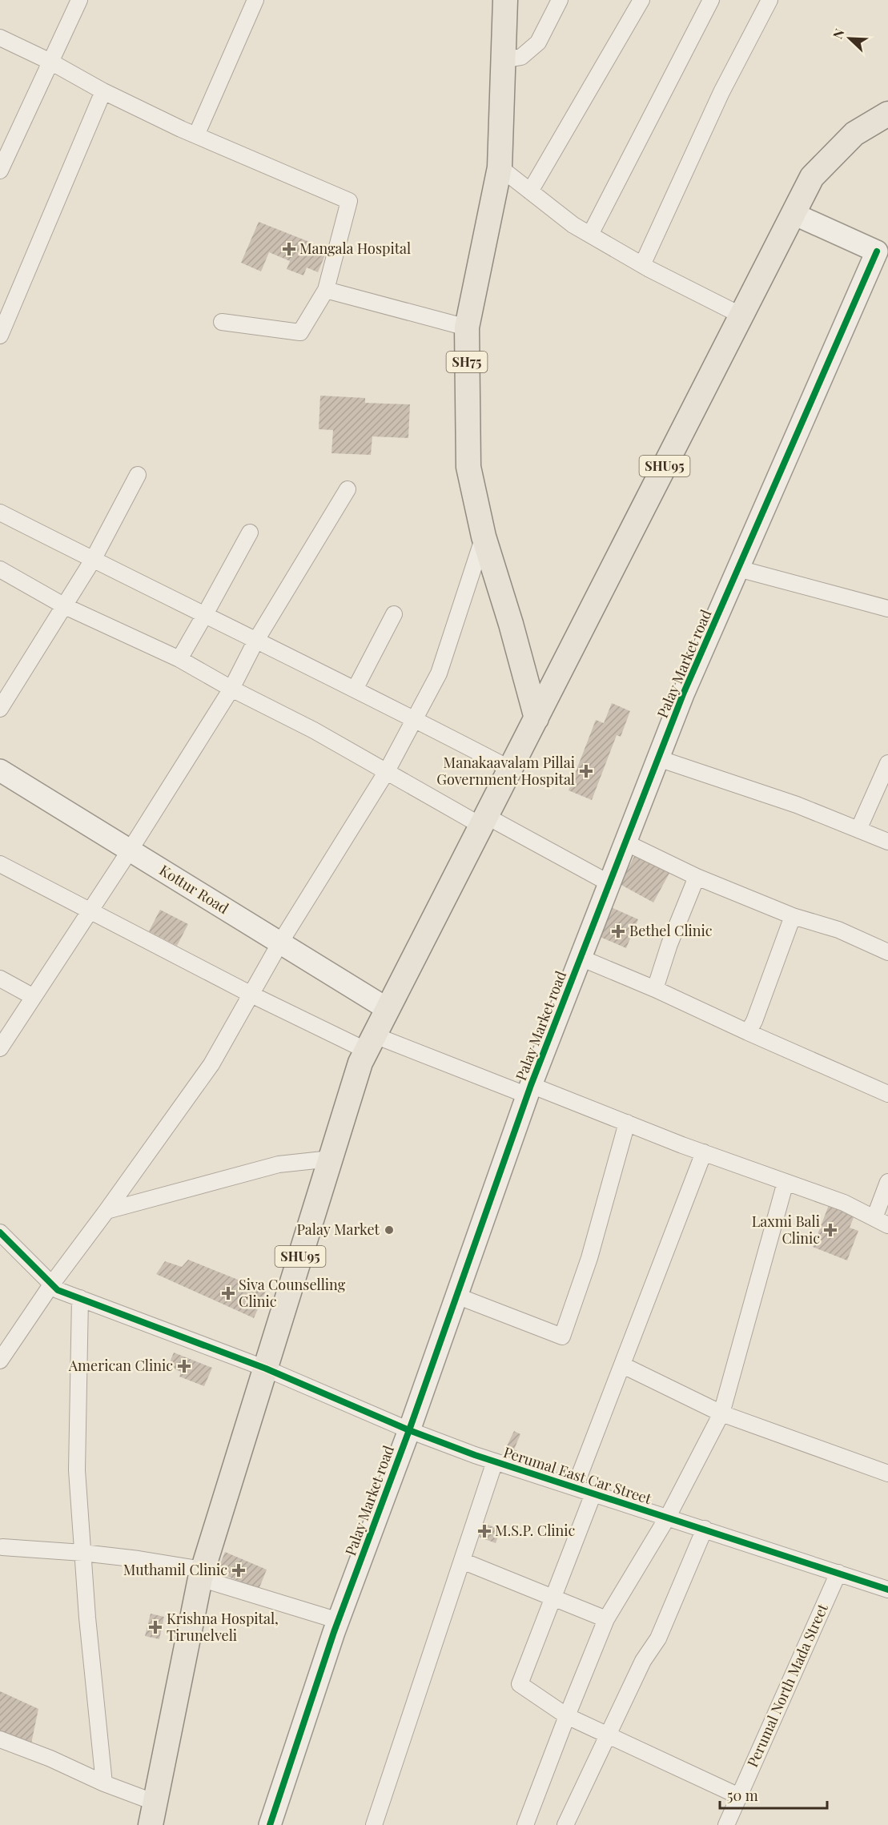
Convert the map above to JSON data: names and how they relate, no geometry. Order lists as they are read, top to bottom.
{
  "streets": {
    "main road": ["SH75", "SHU95"],
    "street": [
      "Palay Market road",
      "Kottur Road",
      "Perumal East Car Street",
      "Perumal North Mada Street"
    ]
  },
  "crossings": [
    ["SH75", "SHU95"],
    ["SHU95", "Palay Market road"],
    ["SHU95", "Kottur Road"],
    ["SHU95", "Perumal East Car Street"],
    ["Palay Market road", "Perumal East Car Street"],
    ["Perumal East Car Street", "Perumal North Mada Street"]
  ],
  "places": {
    "health": [
      "Mangala Hospital",
      "Manakaavalam Pillai Government Hospital",
      "Bethel Clinic",
      "Laxmi Bali Clinic",
      "Siva Counselling Clinic",
      "American Clinic",
      "M.S.P. Clinic",
      "Muthamil Clinic",
      "Krishna Hospital, Tirunelveli"
    ],
    "other": ["Palay Market"]
  },
  "scale_bar": "50 m",
  "north": "top left"
}
